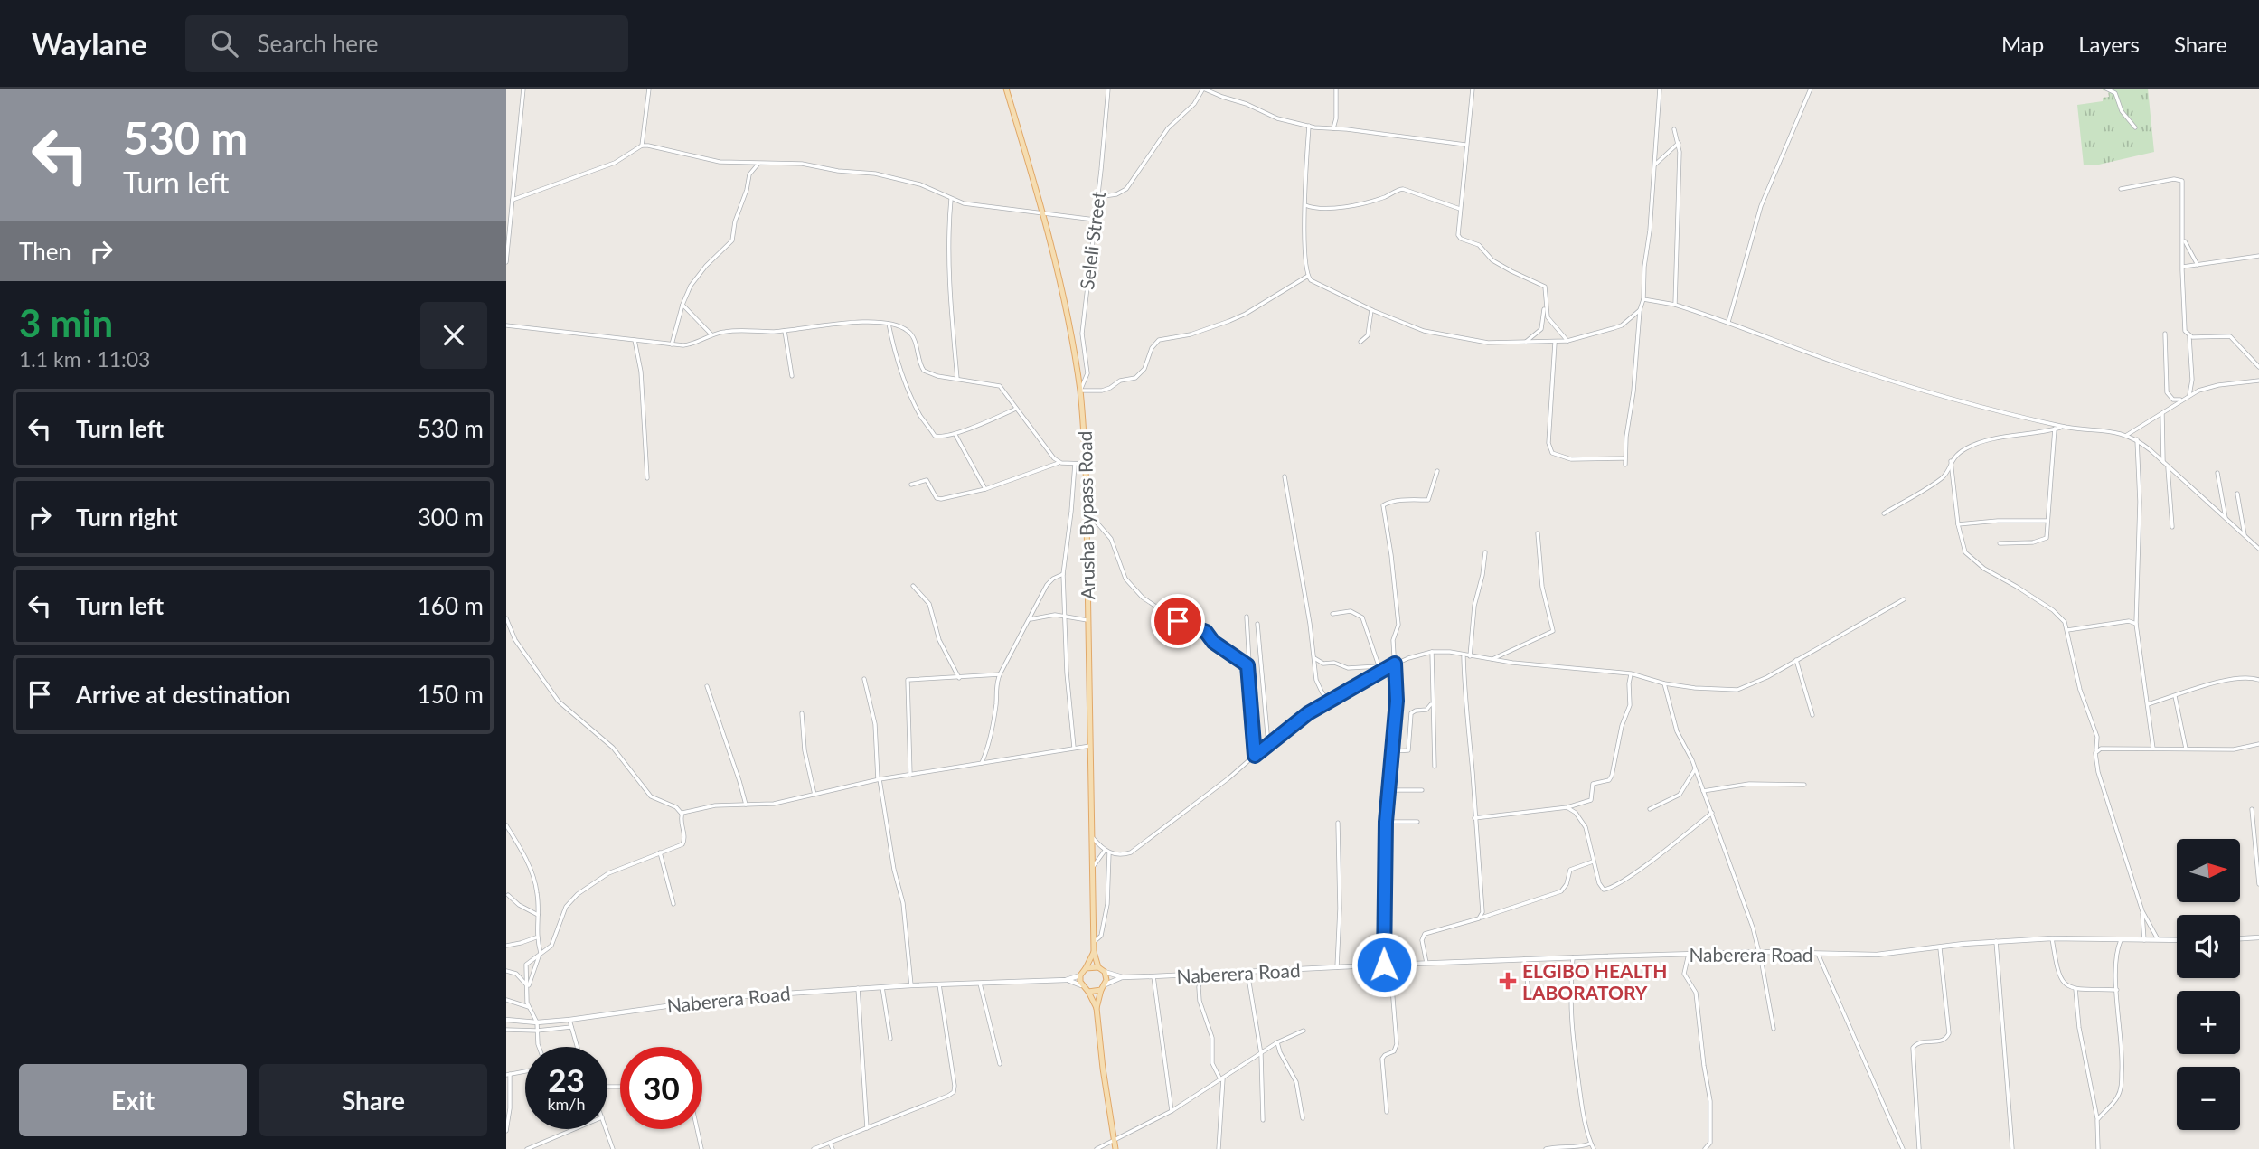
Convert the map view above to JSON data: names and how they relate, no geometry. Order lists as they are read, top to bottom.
{
  "streets": {
    "main road": ["Arusha Bypass Road"],
    "street": ["Seleli Street", "Naberera Road"]
  },
  "crossings": [
    ["Seleli Street", "Arusha Bypass Road"],
    ["Arusha Bypass Road", "Naberera Road"]
  ],
  "places": {
    "health": ["ELGIBO HEALTH LABORATORY"]
  },
  "north": "right",
  "page": {
    "header": "Waylane",
    "search": "Search here",
    "nav": ["Map", "Layers", "Share"],
    "turn": ["530 m", "Turn left"],
    "then": "Then",
    "heading": ["3 min", "1.1 km · 11:03"],
    "list": [
      {
        "name": "Turn left",
        "value": "530 m"
      },
      {
        "name": "Turn right",
        "value": "300 m"
      },
      {
        "name": "Turn left",
        "value": "160 m"
      },
      {
        "name": "Arrive at destination",
        "value": "150 m"
      }
    ],
    "map_buttons": ["+", "−"],
    "speed": "23 km/h",
    "limit": "30",
    "buttons": ["Exit", "Share"]
  }
}
